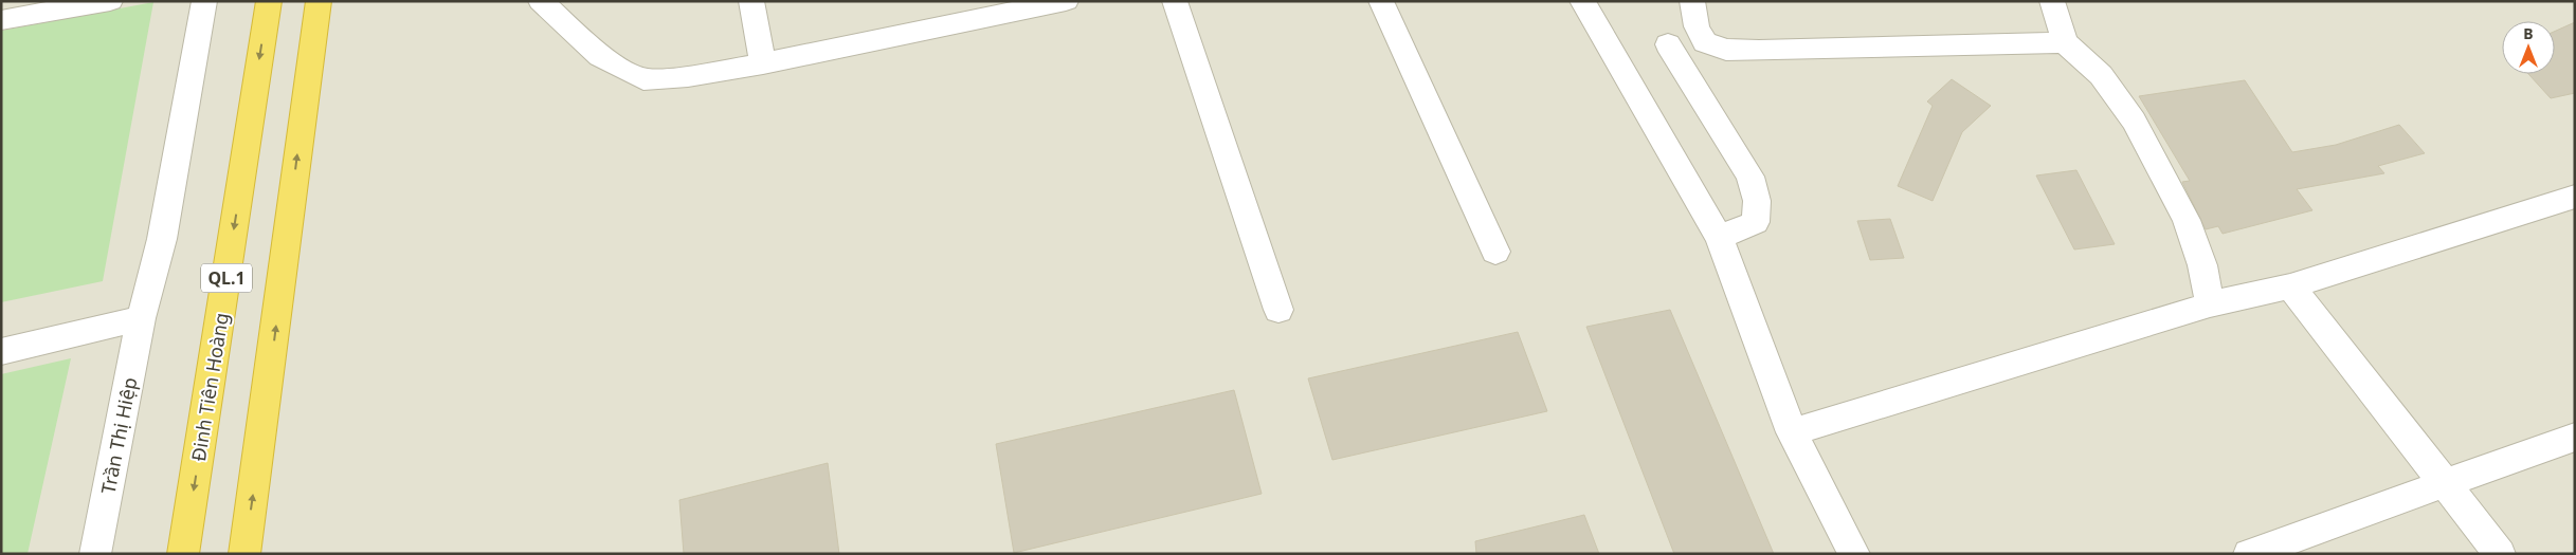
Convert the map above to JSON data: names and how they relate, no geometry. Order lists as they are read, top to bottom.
{
  "streets": {
    "highway": ["QL.1", "Đinh Tiên Hoàng"],
    "street": ["Trần Thị Hiệp"]
  },
  "north": "top"
}
